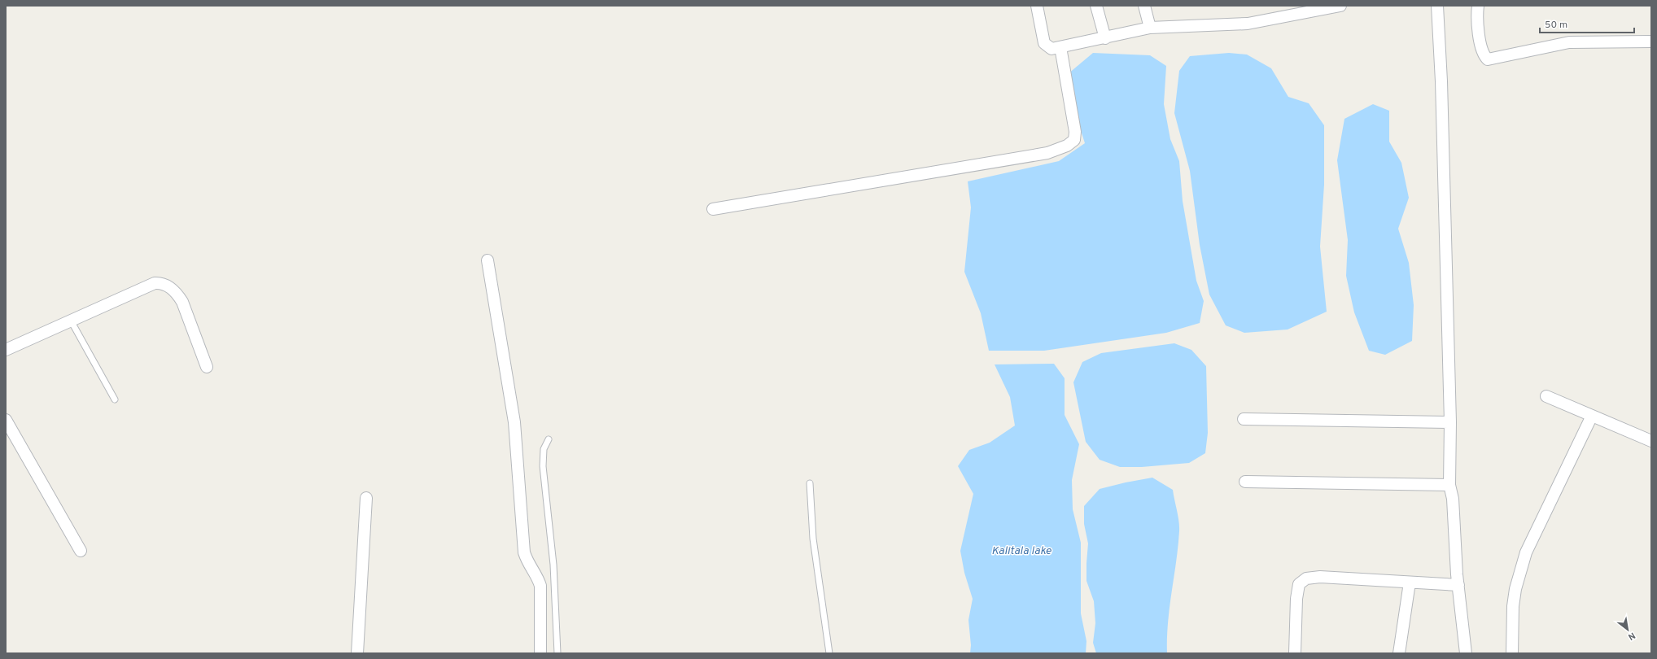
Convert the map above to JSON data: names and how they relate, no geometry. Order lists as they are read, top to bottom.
{
  "water": ["Kalitala lake"],
  "scale_bar": "50 m",
  "north": "bottom right"
}
